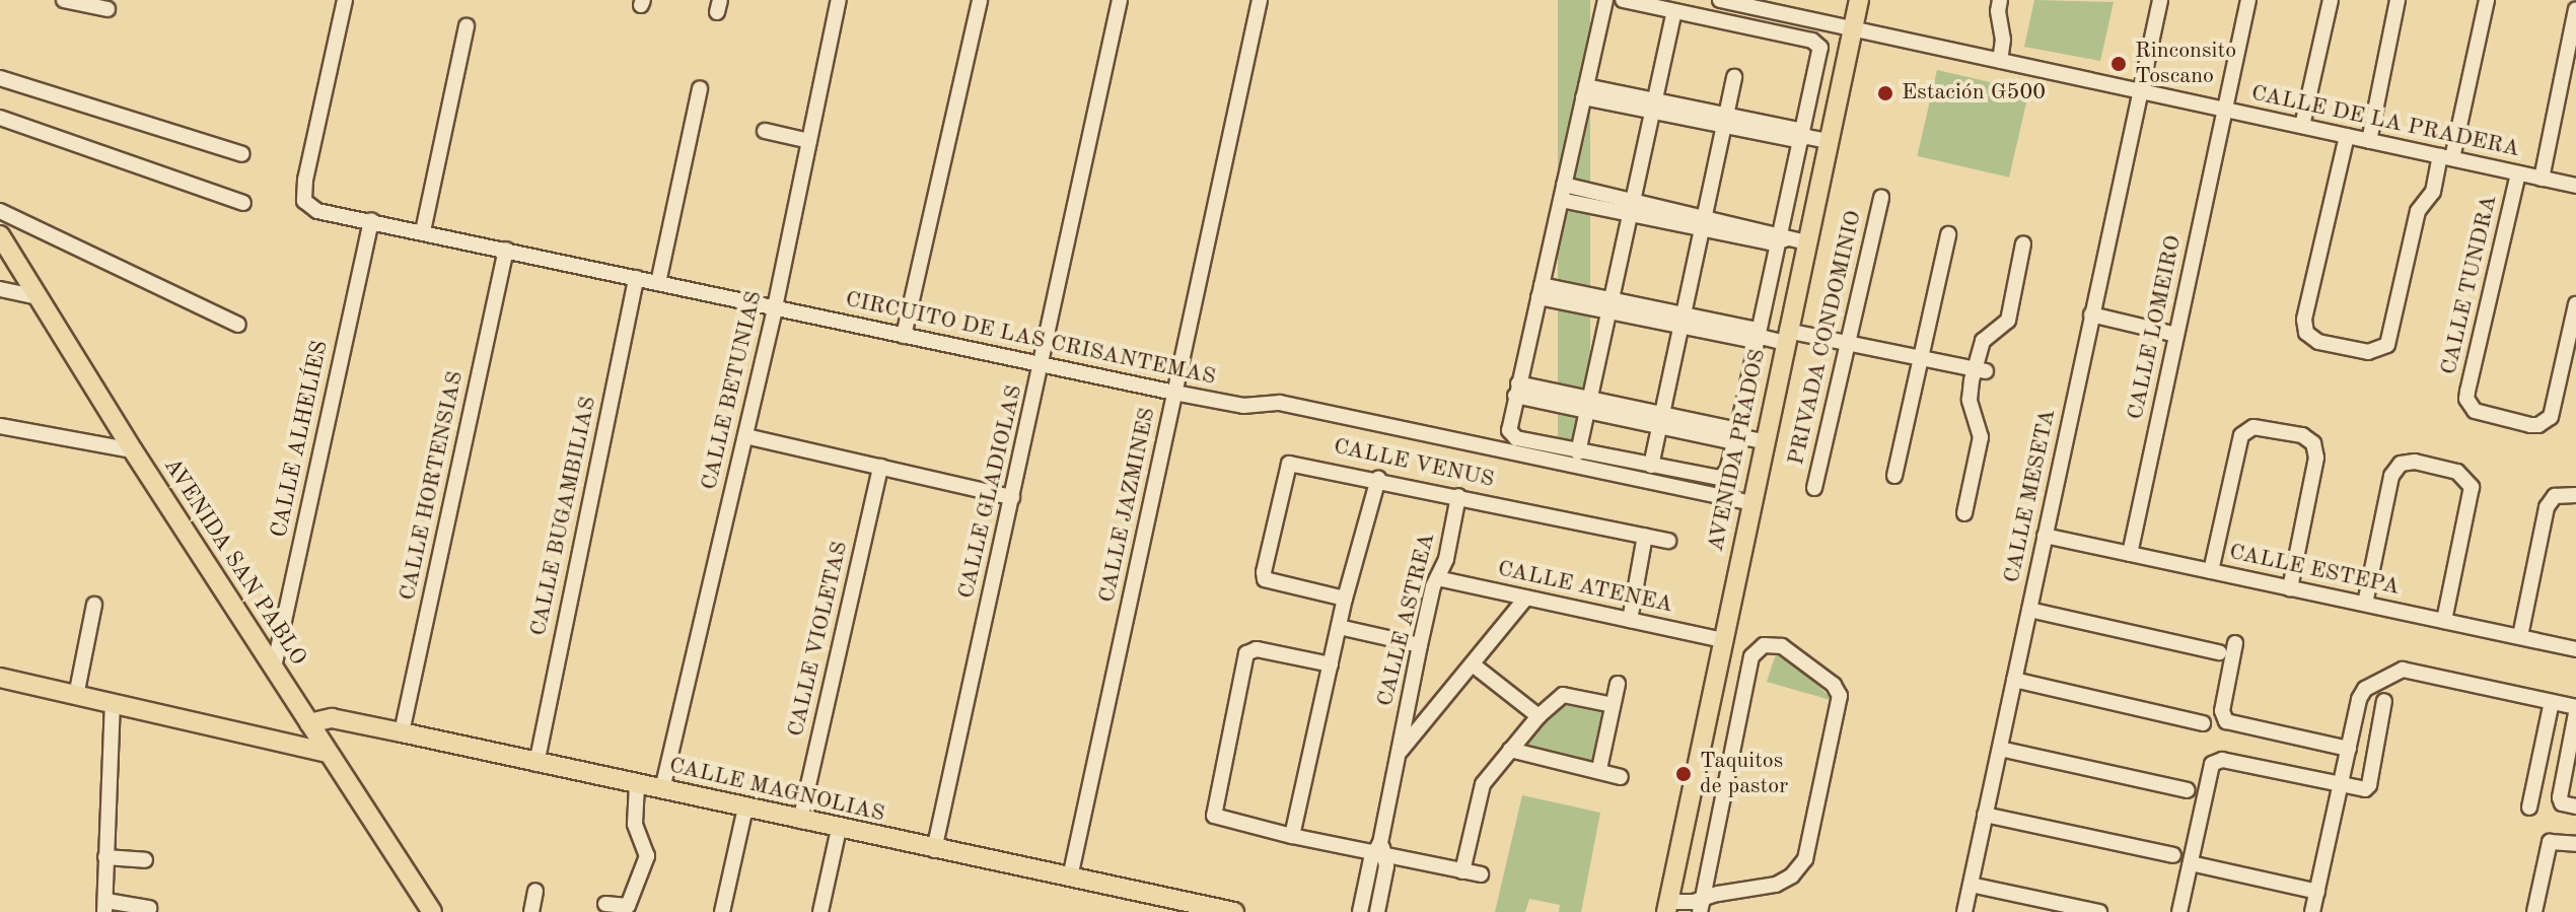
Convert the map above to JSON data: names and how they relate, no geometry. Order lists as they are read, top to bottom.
{
  "streets": {
    "main road": ["AVENIDA PRADOS", "AVENIDA SAN PABLO", "CALLE MAGNOLIAS"],
    "street": [
      "CALLE DE LA PRADERA",
      "CALLE TUNDRA",
      "CALLE LOMEIRO",
      "PRIVADA CONDOMINIO",
      "CIRCUITO DE LAS CRISANTEMAS",
      "CALLE BETUNIAS",
      "CALLE ALHELÍES",
      "CALLE VENUS",
      "CALLE HORTENSIAS",
      "CALLE GLADIOLAS",
      "CALLE MESETA",
      "CALLE JAZMINES",
      "CALLE BUGAMBILIAS",
      "CALLE ESTEPA",
      "CALLE ATENEA",
      "CALLE ASTREA",
      "CALLE VIOLETAS"
    ]
  },
  "crossings": [
    ["CALLE DE LA PRADERA", "CALLE TUNDRA"],
    ["CALLE DE LA PRADERA", "CALLE LOMEIRO"],
    ["CALLE DE LA PRADERA", "AVENIDA PRADOS"],
    ["CALLE DE LA PRADERA", "CALLE MESETA"],
    ["CALLE LOMEIRO", "CALLE ESTEPA"],
    ["CIRCUITO DE LAS CRISANTEMAS", "CALLE BETUNIAS"],
    ["CIRCUITO DE LAS CRISANTEMAS", "CALLE ALHELÍES"],
    ["CIRCUITO DE LAS CRISANTEMAS", "AVENIDA PRADOS"],
    ["CIRCUITO DE LAS CRISANTEMAS", "CALLE HORTENSIAS"],
    ["CIRCUITO DE LAS CRISANTEMAS", "CALLE GLADIOLAS"],
    ["CIRCUITO DE LAS CRISANTEMAS", "CALLE JAZMINES"],
    ["CIRCUITO DE LAS CRISANTEMAS", "CALLE BUGAMBILIAS"],
    ["CALLE BETUNIAS", "CALLE MAGNOLIAS"],
    ["CALLE ALHELÍES", "AVENIDA SAN PABLO"],
    ["AVENIDA PRADOS", "CALLE ATENEA"],
    ["CALLE VENUS", "CALLE ASTREA"],
    ["CALLE HORTENSIAS", "CALLE MAGNOLIAS"],
    ["CALLE GLADIOLAS", "CALLE MAGNOLIAS"],
    ["CALLE MESETA", "CALLE ESTEPA"],
    ["CALLE JAZMINES", "CALLE MAGNOLIAS"],
    ["CALLE BUGAMBILIAS", "CALLE MAGNOLIAS"],
    ["AVENIDA SAN PABLO", "CALLE MAGNOLIAS"],
    ["CALLE ATENEA", "CALLE ASTREA"],
    ["CALLE VIOLETAS", "CALLE MAGNOLIAS"]
  ],
  "places": ["Rinconsito Toscano", "Estación G500", "Taquitos de pastor"]
}
